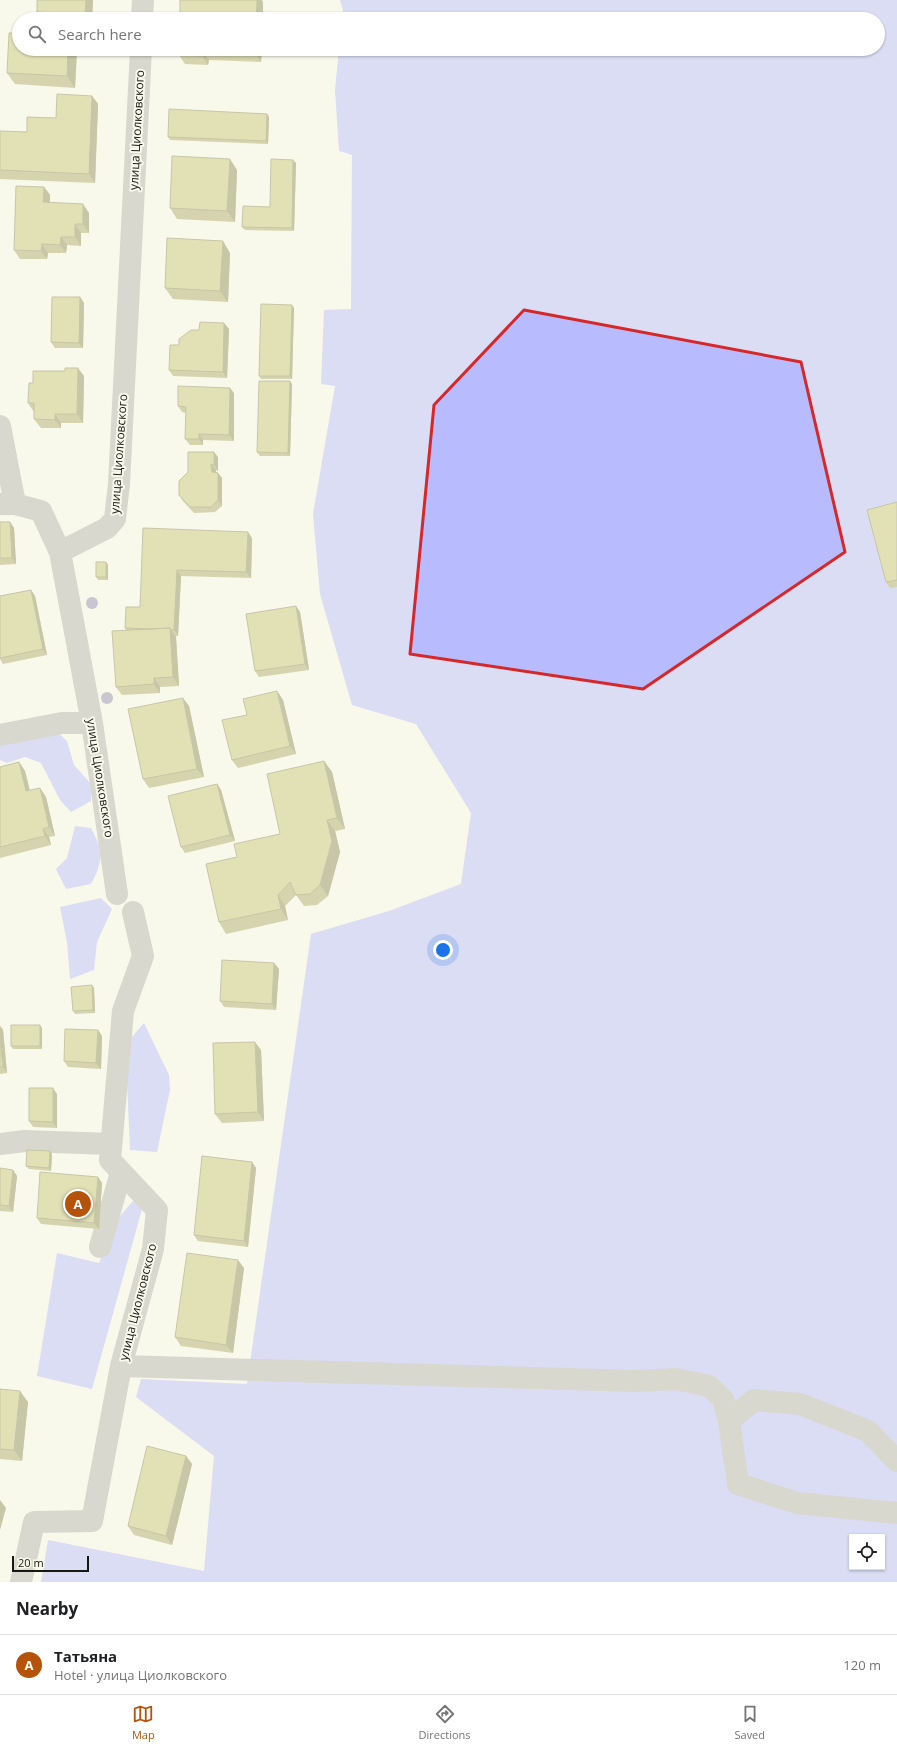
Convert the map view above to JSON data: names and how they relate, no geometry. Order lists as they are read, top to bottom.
{
  "streets": {
    "street": ["улица Циолковского"]
  },
  "scale_bar": "20 m",
  "page": {
    "search": "Search here",
    "pins": "A",
    "scale": "20 m",
    "heading": "Nearby",
    "list": [
      {
        "mark": "A",
        "name": "Татьяна",
        "note": "Hotel · улица Циолковского",
        "value": "120 m"
      }
    ],
    "nav": ["Map", "Directions", "Saved"]
  }
}
